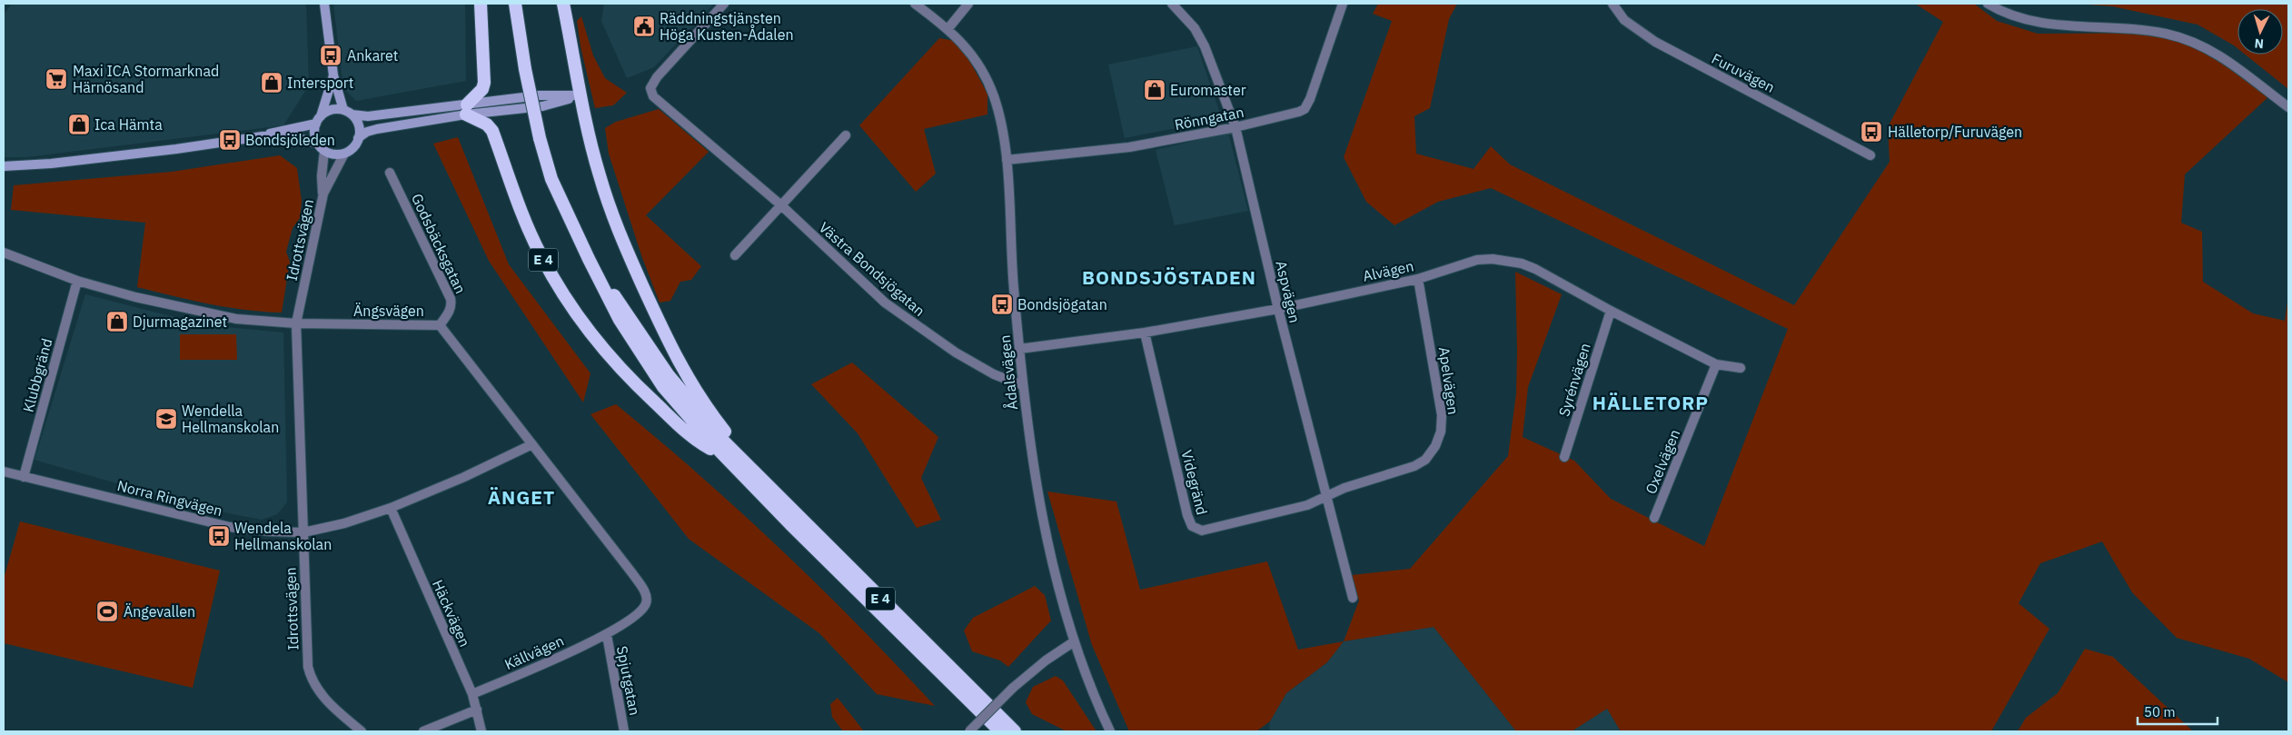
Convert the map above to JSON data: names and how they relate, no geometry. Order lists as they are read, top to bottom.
{
  "streets": {
    "highway": ["E 4"],
    "street": [
      "Furuvägen",
      "Rönngatan",
      "Idrottsvägen",
      "Godsbäcksgatan",
      "Västra Bondsjögatan",
      "Alvägen",
      "Aspvägen",
      "Ängsvägen",
      "Ådalsvägen",
      "Klubbgränd",
      "Syrénvägen",
      "Apelvägen",
      "Oxelvägen",
      "Videgränd",
      "Norra Ringvägen",
      "Häckvägen",
      "Källvägen",
      "Spjutgatan"
    ]
  },
  "crossings": [
    ["Rönngatan", "Aspvägen"],
    ["Rönngatan", "Ådalsvägen"],
    ["Idrottsvägen", "Ängsvägen"],
    ["Idrottsvägen", "Norra Ringvägen"],
    ["Godsbäcksgatan", "Ängsvägen"],
    ["Västra Bondsjögatan", "Ådalsvägen"],
    ["Alvägen", "Aspvägen"],
    ["Alvägen", "Ådalsvägen"],
    ["Alvägen", "Syrénvägen"],
    ["Alvägen", "Apelvägen"],
    ["Alvägen", "Oxelvägen"],
    ["Alvägen", "Videgränd"],
    ["Aspvägen", "Apelvägen"],
    ["Aspvägen", "Videgränd"],
    ["Ängsvägen", "Klubbgränd"],
    ["Ängsvägen", "Norra Ringvägen"],
    ["Ängsvägen", "Källvägen"],
    ["Ängsvägen", "Spjutgatan"],
    ["Klubbgränd", "Norra Ringvägen"],
    ["Apelvägen", "Videgränd"],
    ["Norra Ringvägen", "Häckvägen"],
    ["Häckvägen", "Källvägen"],
    ["Källvägen", "Spjutgatan"]
  ],
  "districts": ["BONDSJÖSTADEN", "HÄLLETORP", "ÄNGET"],
  "places": {
    "public building": ["Räddningstjänsten Höga Kusten-Ådalen"],
    "bus stop": [
      "Ankaret",
      "Hälletorp/Furuvägen",
      "Bondsjöleden",
      "Bondsjögatan",
      "Wendela Hellmanskolan"
    ],
    "supermarket": ["Maxi ICA Stormarknad Härnösand"],
    "shop": [
      "Intersport",
      "Euromaster",
      "Ica Hämta",
      "Djurmagazinet"
    ],
    "school or university": ["Wendella Hellmanskolan"],
    "sports": ["Ängevallen"]
  },
  "scale_bar": "50 m",
  "north": "bottom"
}
